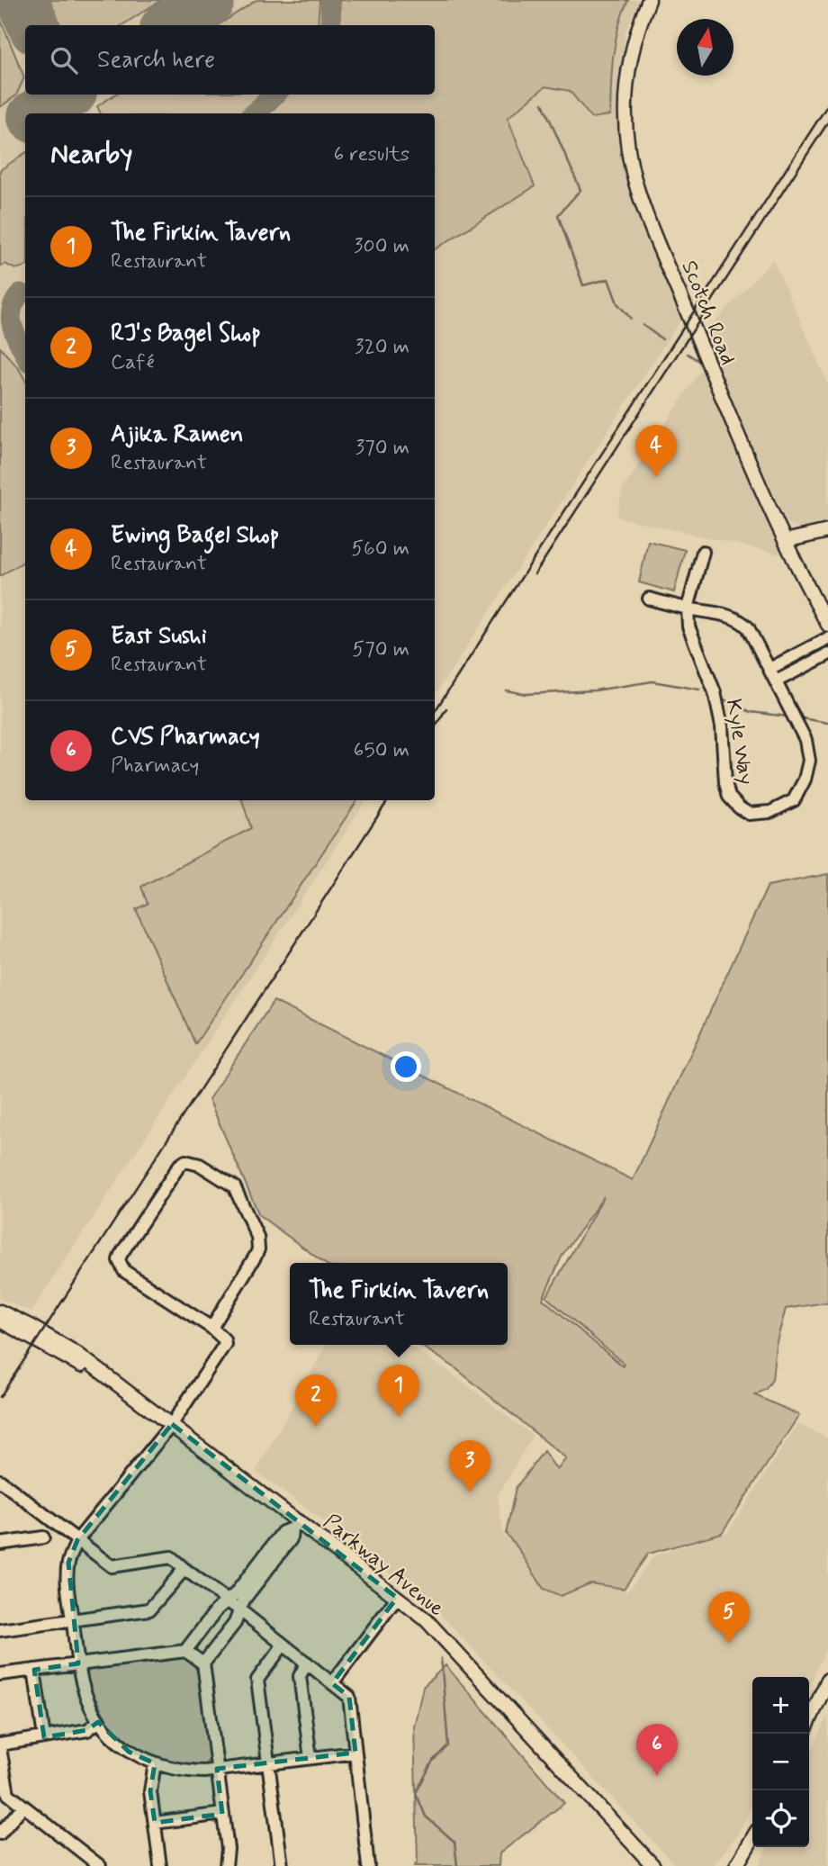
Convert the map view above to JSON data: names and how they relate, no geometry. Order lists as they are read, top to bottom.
{
  "streets": {
    "main road": ["Scotch Road", "Parkway Avenue"],
    "street": ["Kyle Way"]
  },
  "north": "top",
  "page": {
    "search": "Search here",
    "heading": ["Nearby", "6 results"],
    "list": [
      {
        "mark": "1",
        "name": "The Firkin Tavern",
        "note": "Restaurant",
        "value": "300 m"
      },
      {
        "mark": "2",
        "name": "RJ's Bagel Shop",
        "note": "Café",
        "value": "320 m"
      },
      {
        "mark": "3",
        "name": "Ajika Ramen",
        "note": "Restaurant",
        "value": "370 m"
      },
      {
        "mark": "4",
        "name": "Ewing Bagel Shop",
        "note": "Restaurant",
        "value": "560 m"
      },
      {
        "mark": "5",
        "name": "East Sushi",
        "note": "Restaurant",
        "value": "570 m"
      },
      {
        "mark": "6",
        "name": "CVS Pharmacy",
        "note": "Pharmacy",
        "value": "650 m"
      }
    ],
    "pins": [
      "4",
      "1",
      "2",
      "3",
      "5",
      "6"
    ],
    "popup": ["The Firkin Tavern", "Restaurant"],
    "map_buttons": ["+", "−"]
  }
}
